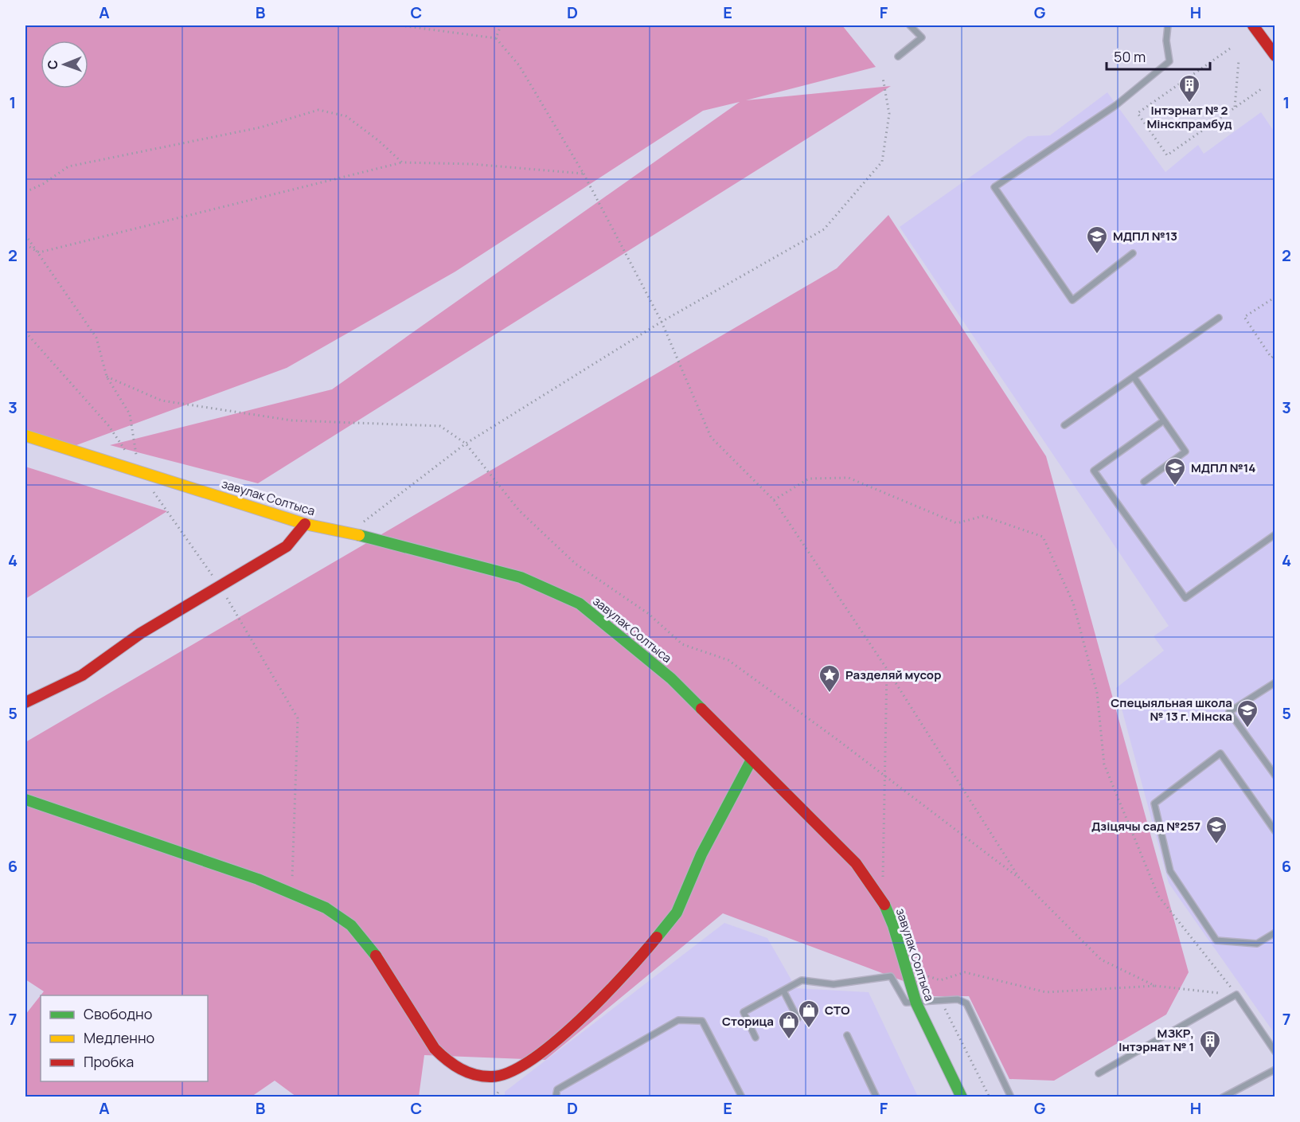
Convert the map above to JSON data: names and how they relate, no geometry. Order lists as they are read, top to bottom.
{
  "streets": {
    "street": ["завулак Солтыса"]
  },
  "places": {
    "building": ["Інтэрнат № 2 Мінскпрамбуд", "МЗКР, Інтэрнат № 1"],
    "school or university": [
      "МДПЛ №13",
      "МДПЛ №14",
      "Спецыяльная школа № 13 г. Мінска",
      "Дзіцячы сад №257"
    ],
    "place": ["Разделяй мусор"],
    "shop": ["СТО", "Сторица"]
  },
  "legend": ["Свободно", "Медленно", "Пробка"],
  "scale_bar": "50 m",
  "north": "left",
  "grid": {
    "columns": [
      "A",
      "B",
      "C",
      "D",
      "E",
      "F",
      "G",
      "H"
    ],
    "rows": [
      "1",
      "2",
      "3",
      "4",
      "5",
      "6",
      "7"
    ]
  }
}
